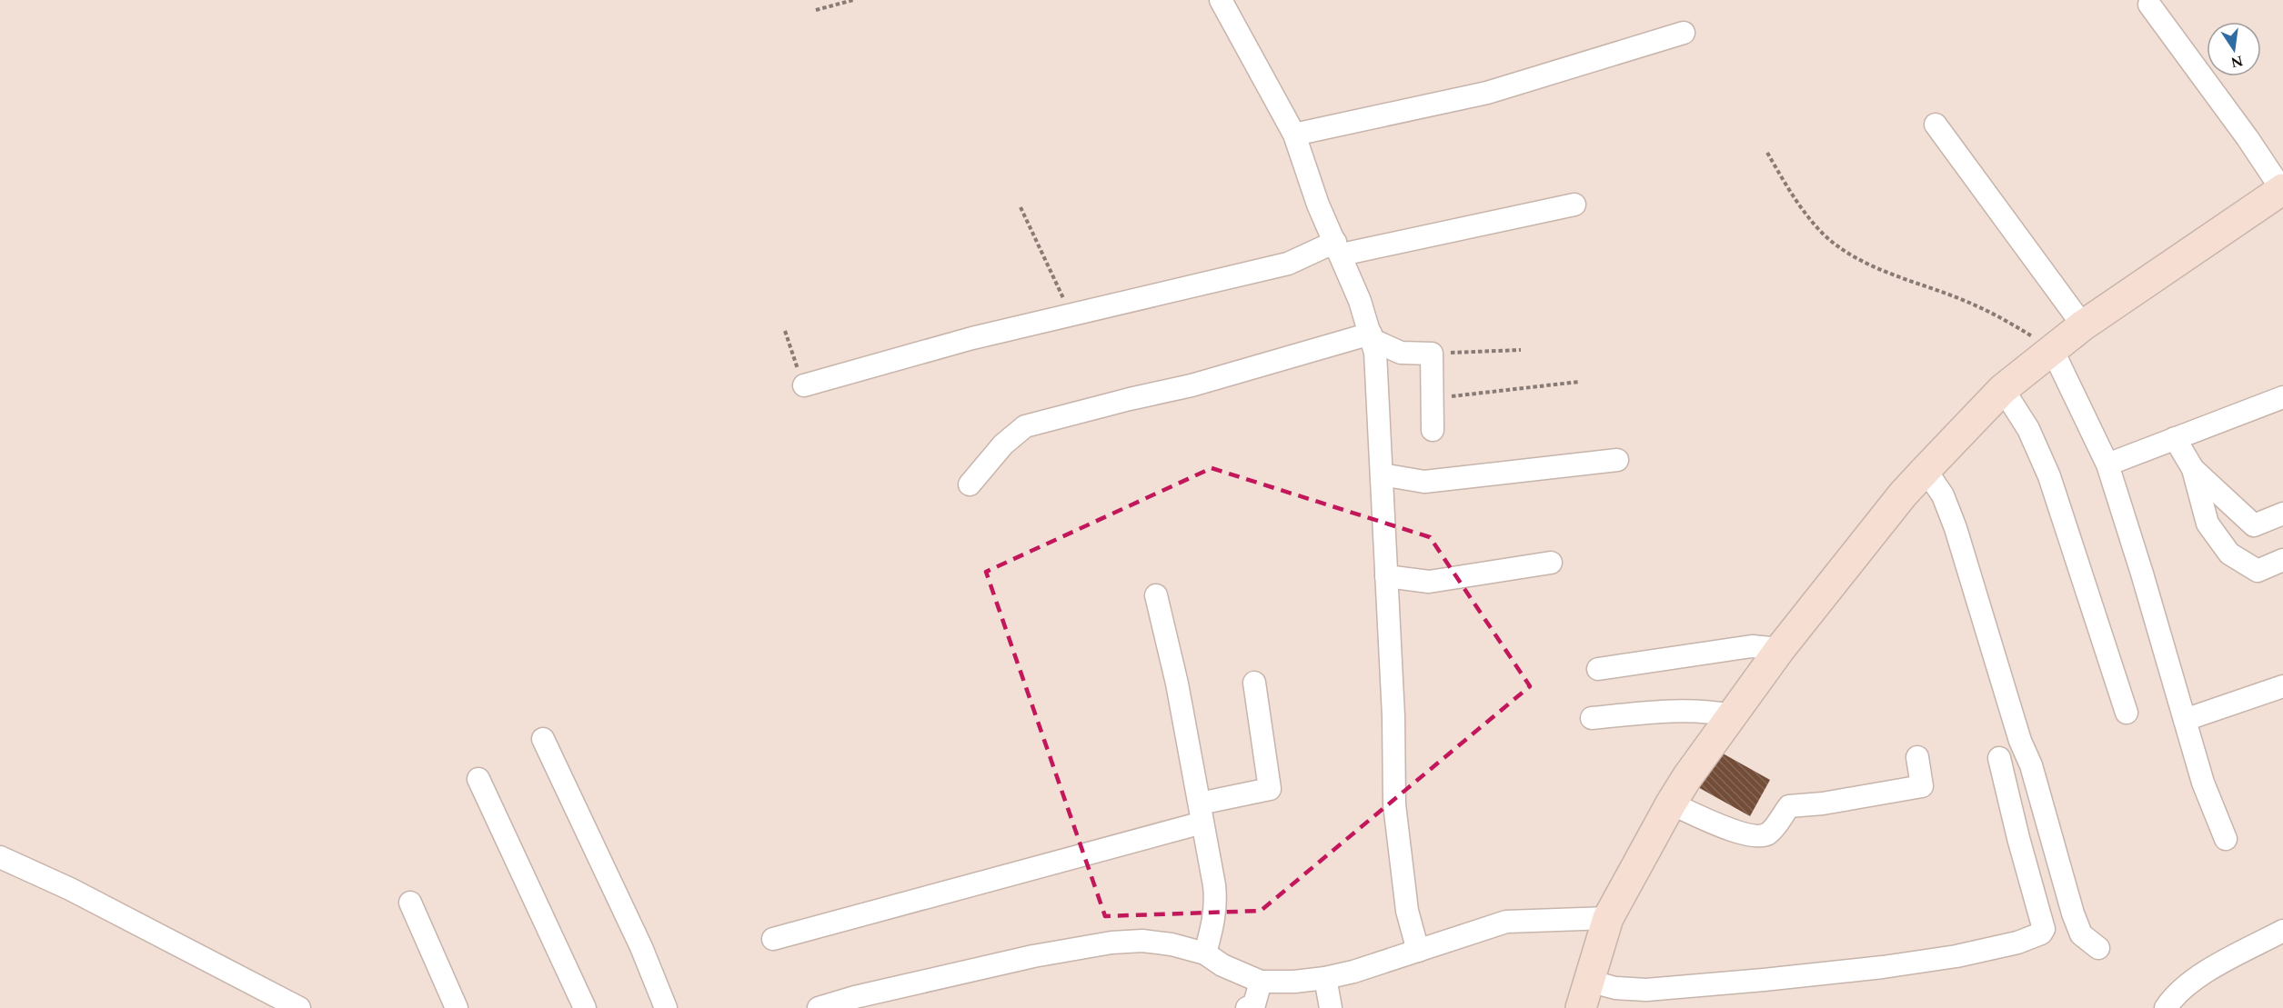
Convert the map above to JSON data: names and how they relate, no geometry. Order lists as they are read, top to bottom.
{
  "north": "bottom"
}
